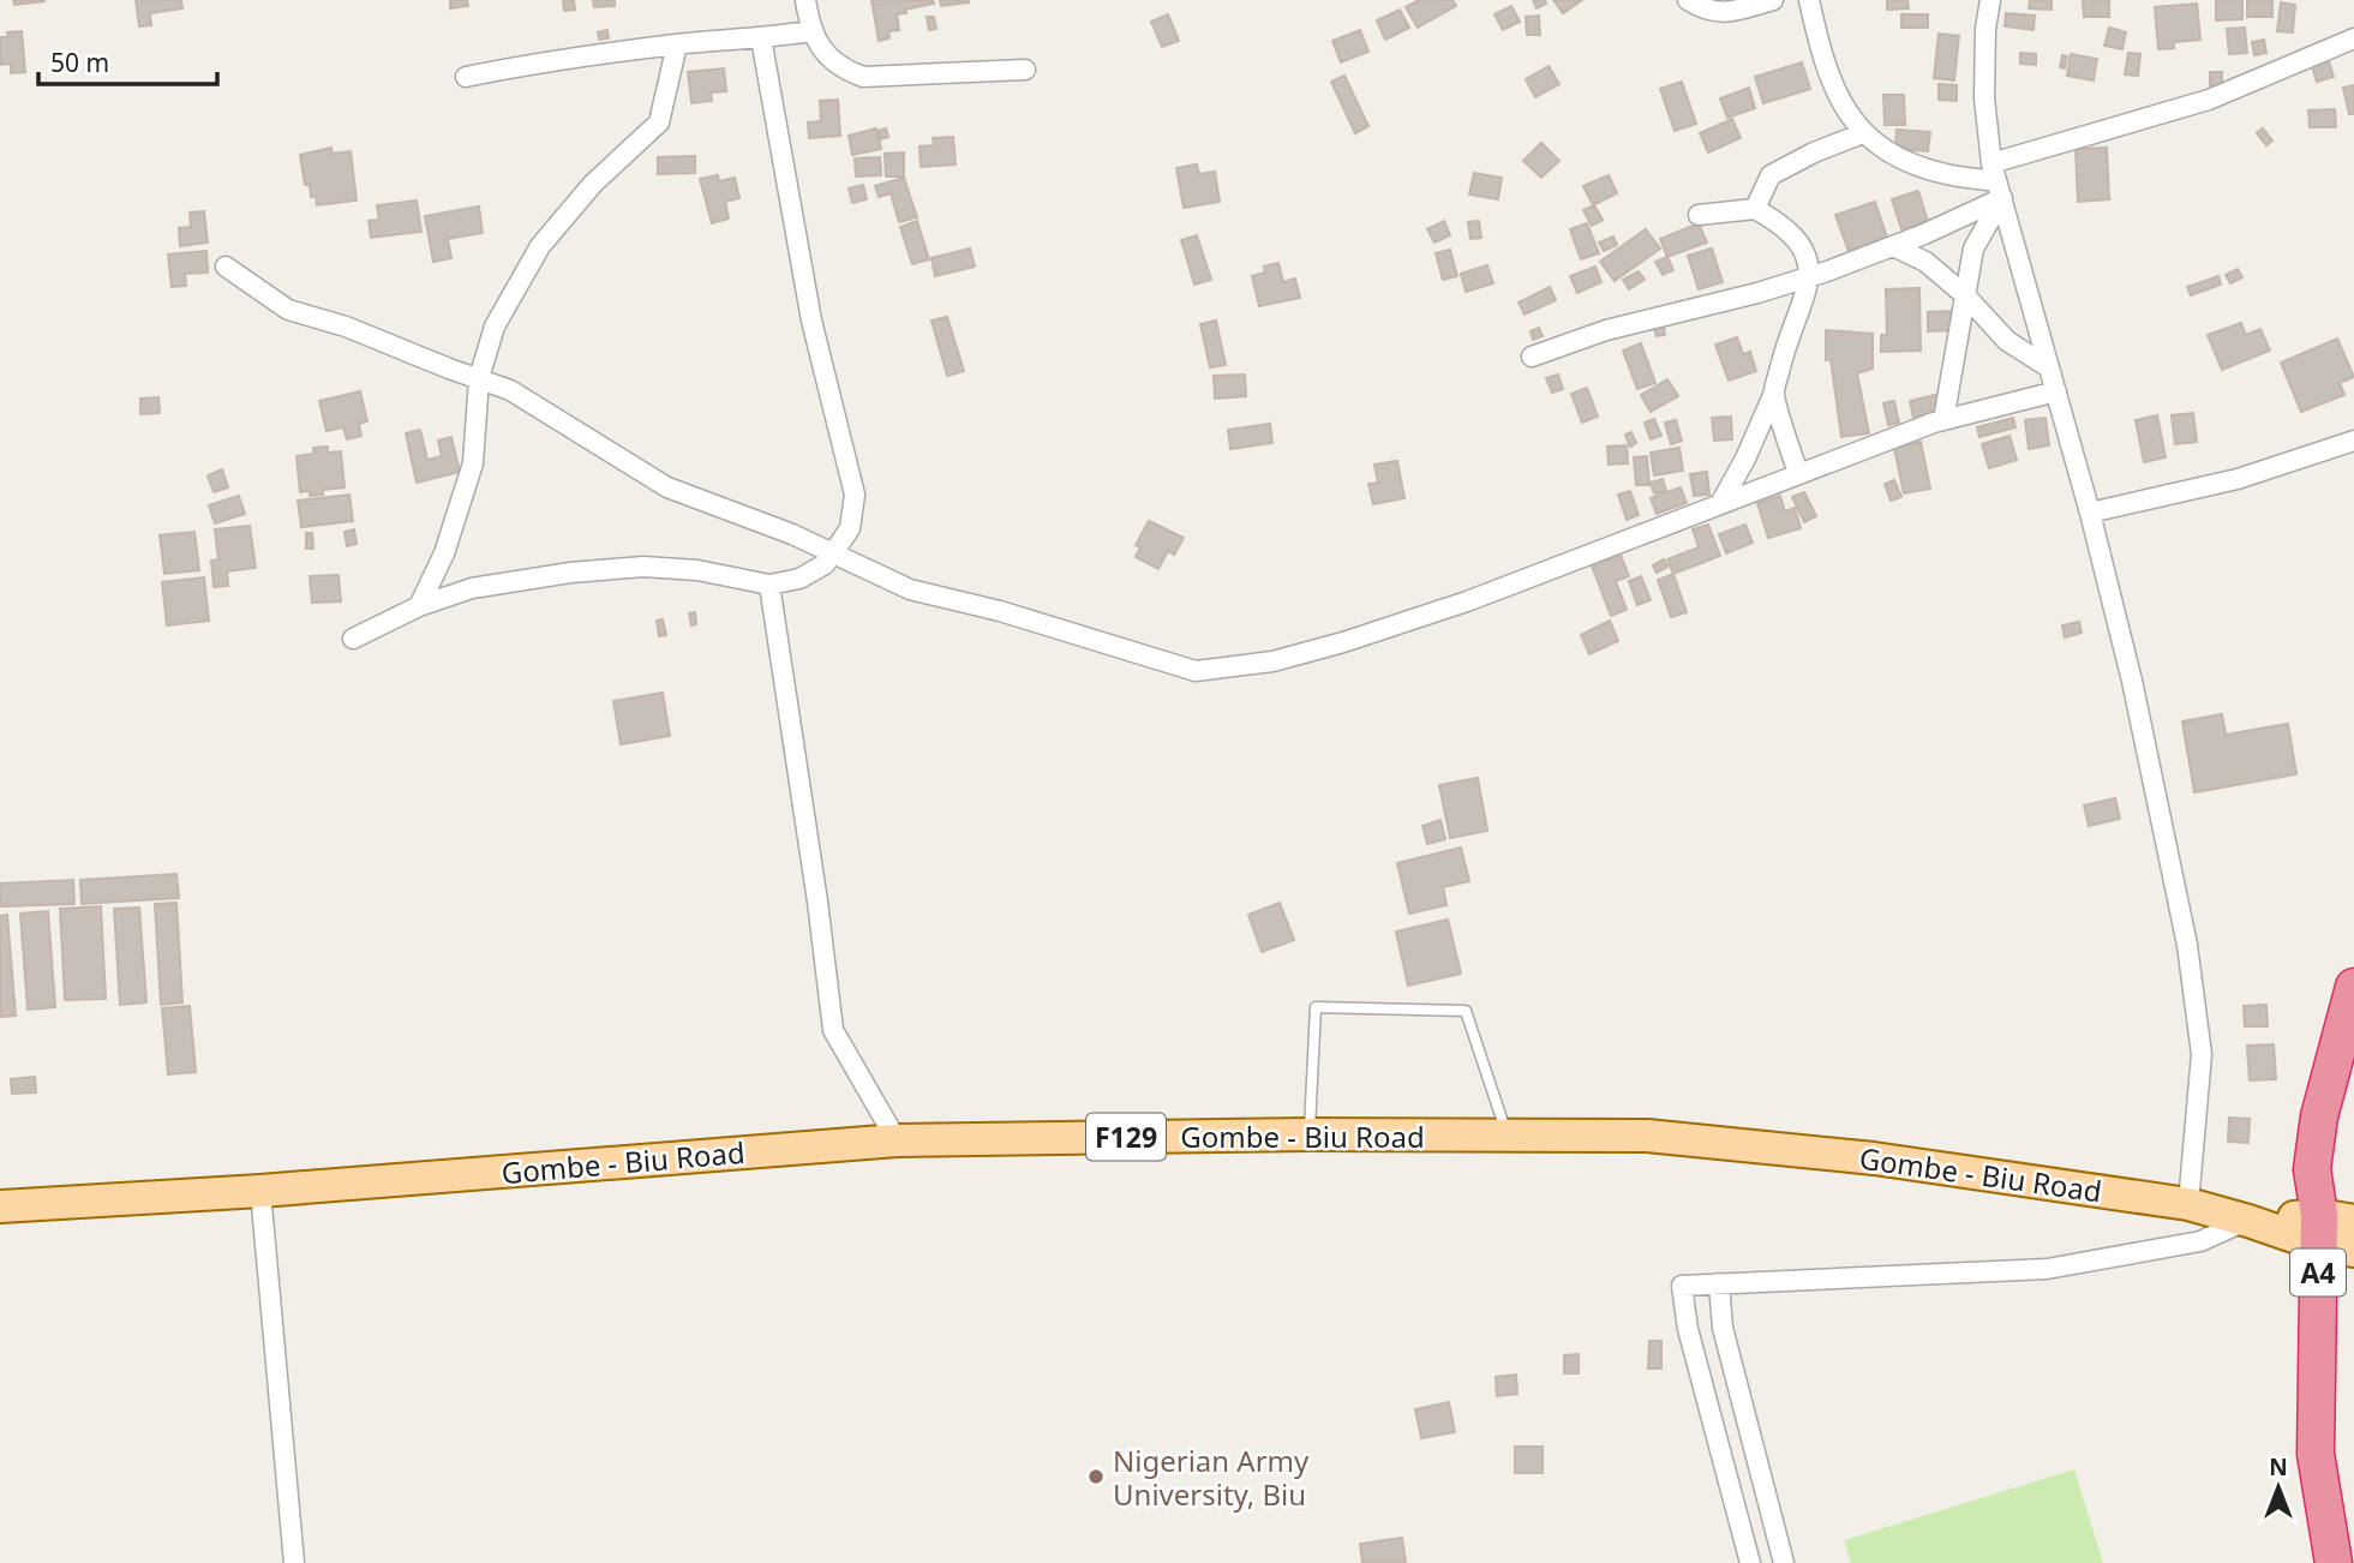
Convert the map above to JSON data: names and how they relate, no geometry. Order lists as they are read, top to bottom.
{
  "streets": {
    "highway": ["A4"],
    "main road": ["Gombe - Biu Road", "F129"]
  },
  "crossings": [
    ["Gombe - Biu Road", "F129"],
    ["Gombe - Biu Road", "A4"],
    ["F129", "A4"]
  ],
  "places": ["Nigerian Army University, Biu"],
  "scale_bar": "50 m",
  "north": "top"
}
